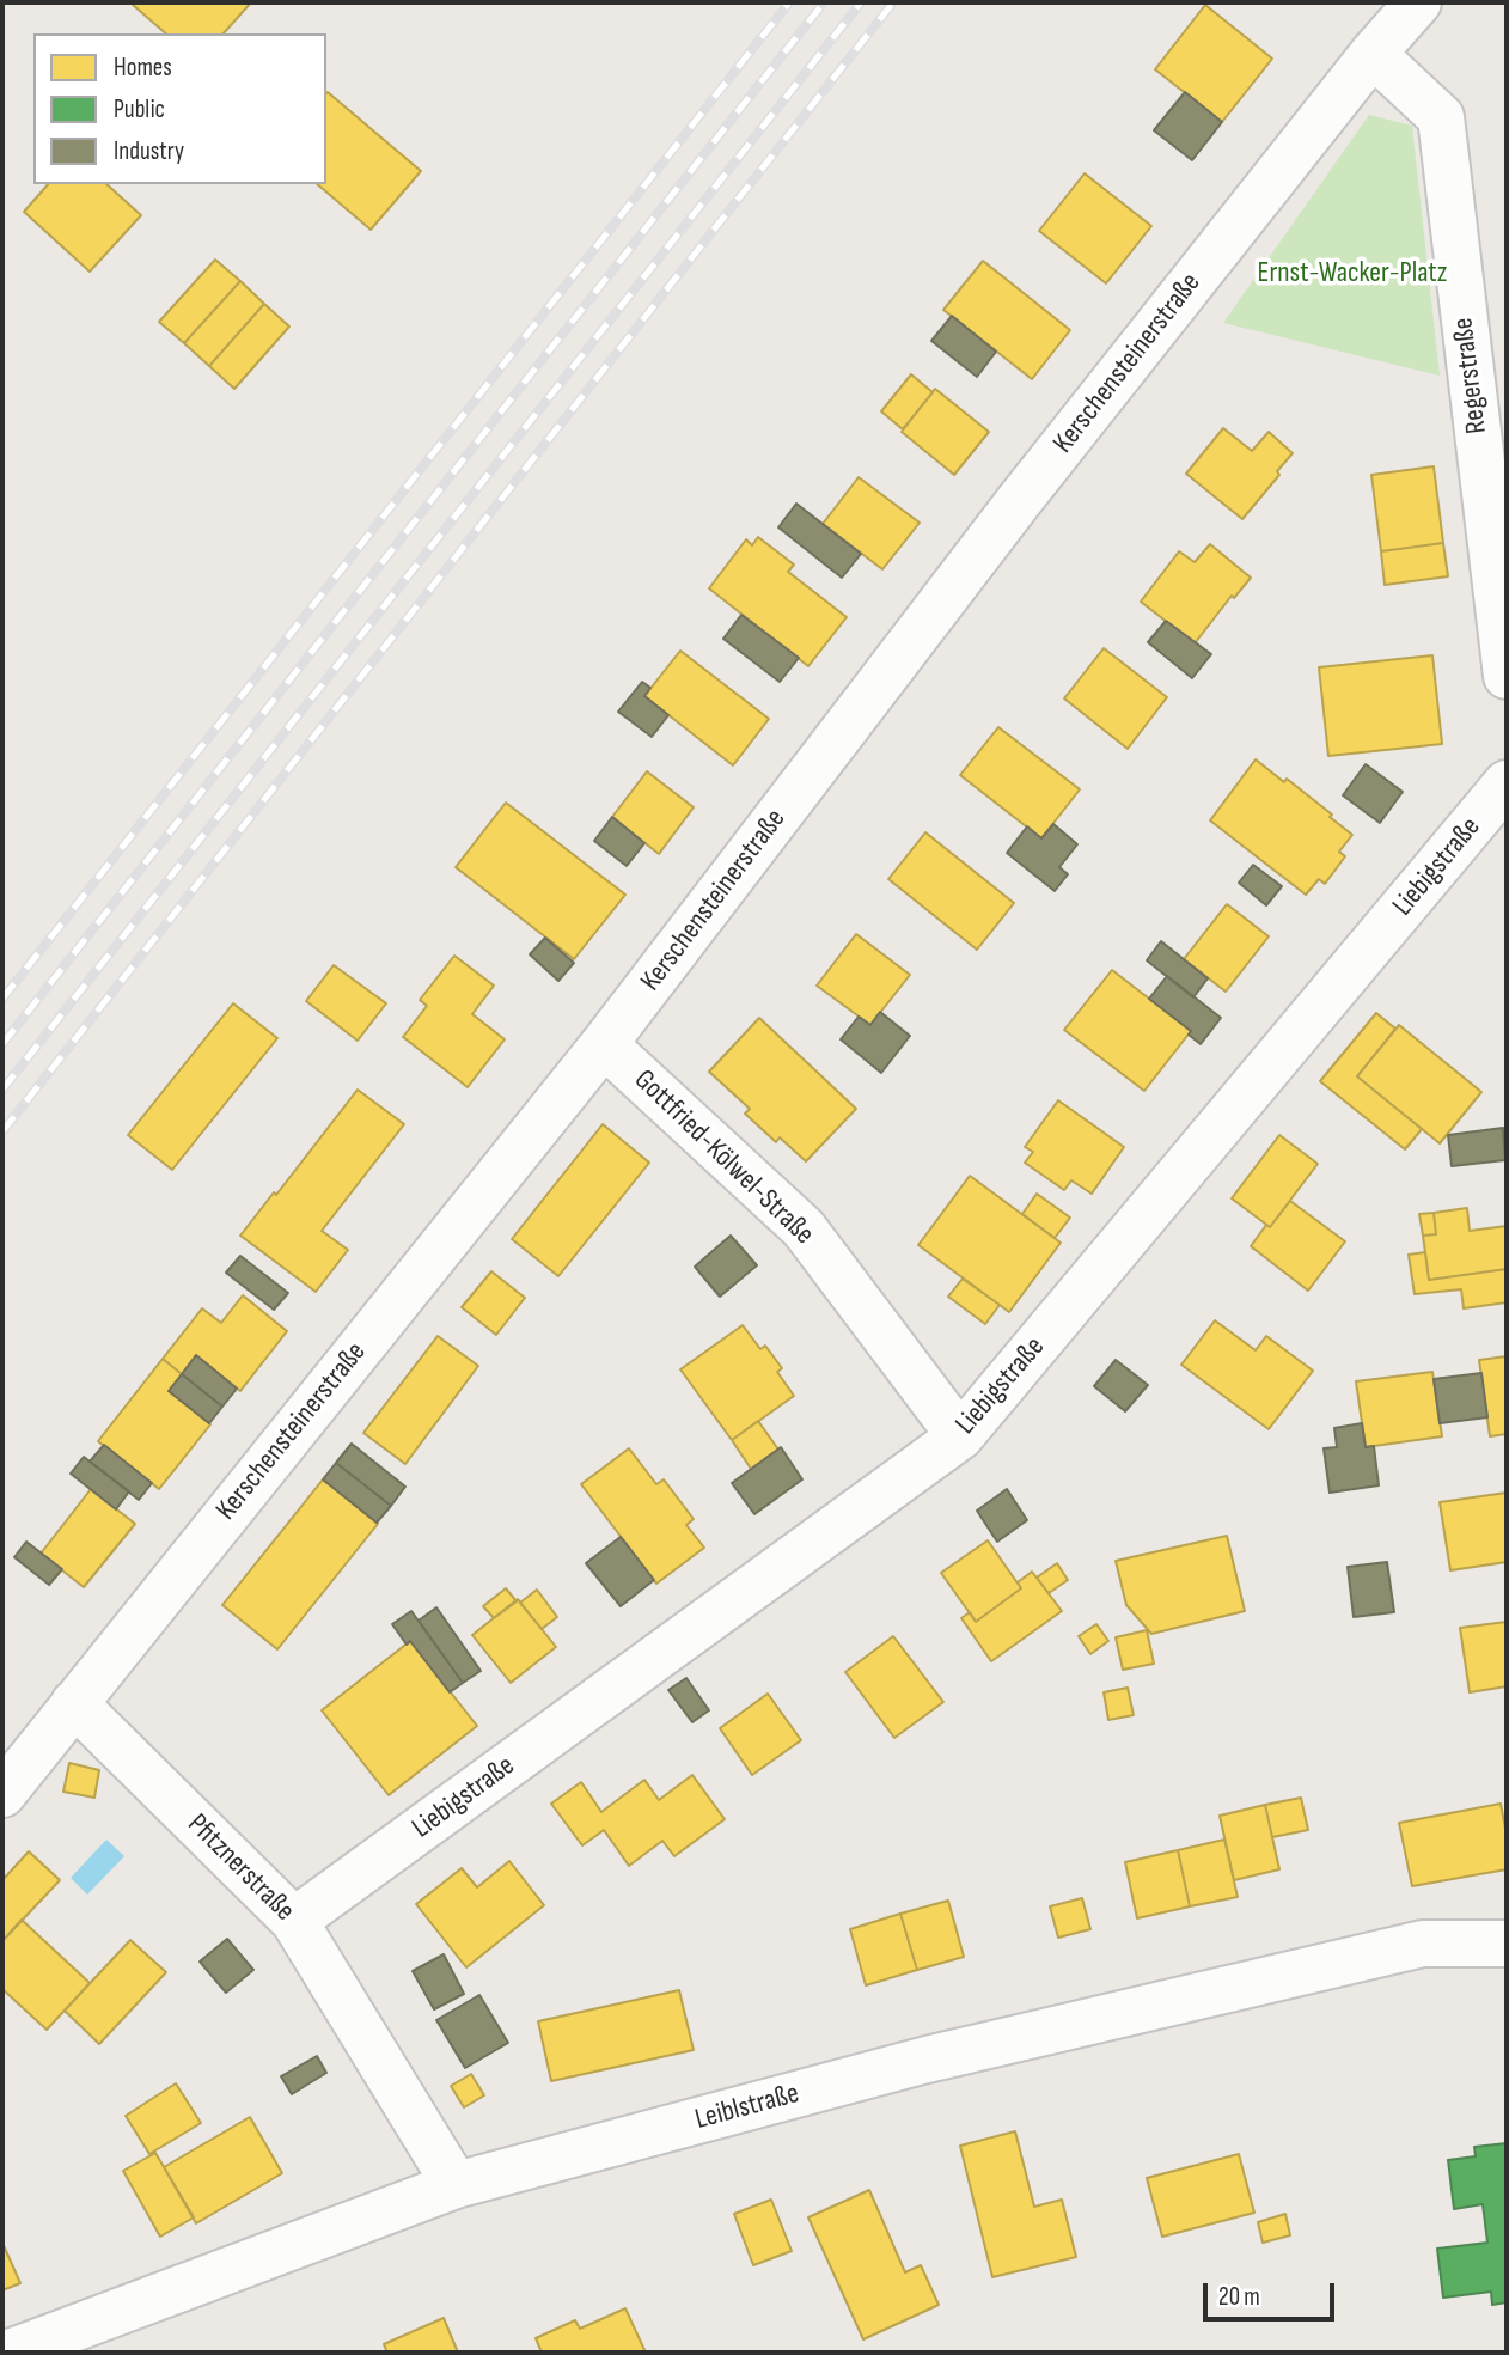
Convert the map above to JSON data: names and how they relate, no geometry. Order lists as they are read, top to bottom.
{
  "streets": {
    "street": [
      "Kerschensteinerstraße",
      "Regerstraße",
      "Liebigstraße",
      "Gottfried-Kölwel-Straße",
      "Pfitznerstraße",
      "Leiblstraße"
    ]
  },
  "crossings": [
    ["Kerschensteinerstraße", "Regerstraße"],
    ["Kerschensteinerstraße", "Gottfried-Kölwel-Straße"],
    ["Kerschensteinerstraße", "Pfitznerstraße"],
    ["Liebigstraße", "Gottfried-Kölwel-Straße"],
    ["Liebigstraße", "Pfitznerstraße"],
    ["Pfitznerstraße", "Leiblstraße"]
  ],
  "parks": ["Ernst-Wacker-Platz"],
  "legend": ["Homes", "Public", "Industry"],
  "scale_bar": "20 m"
}
